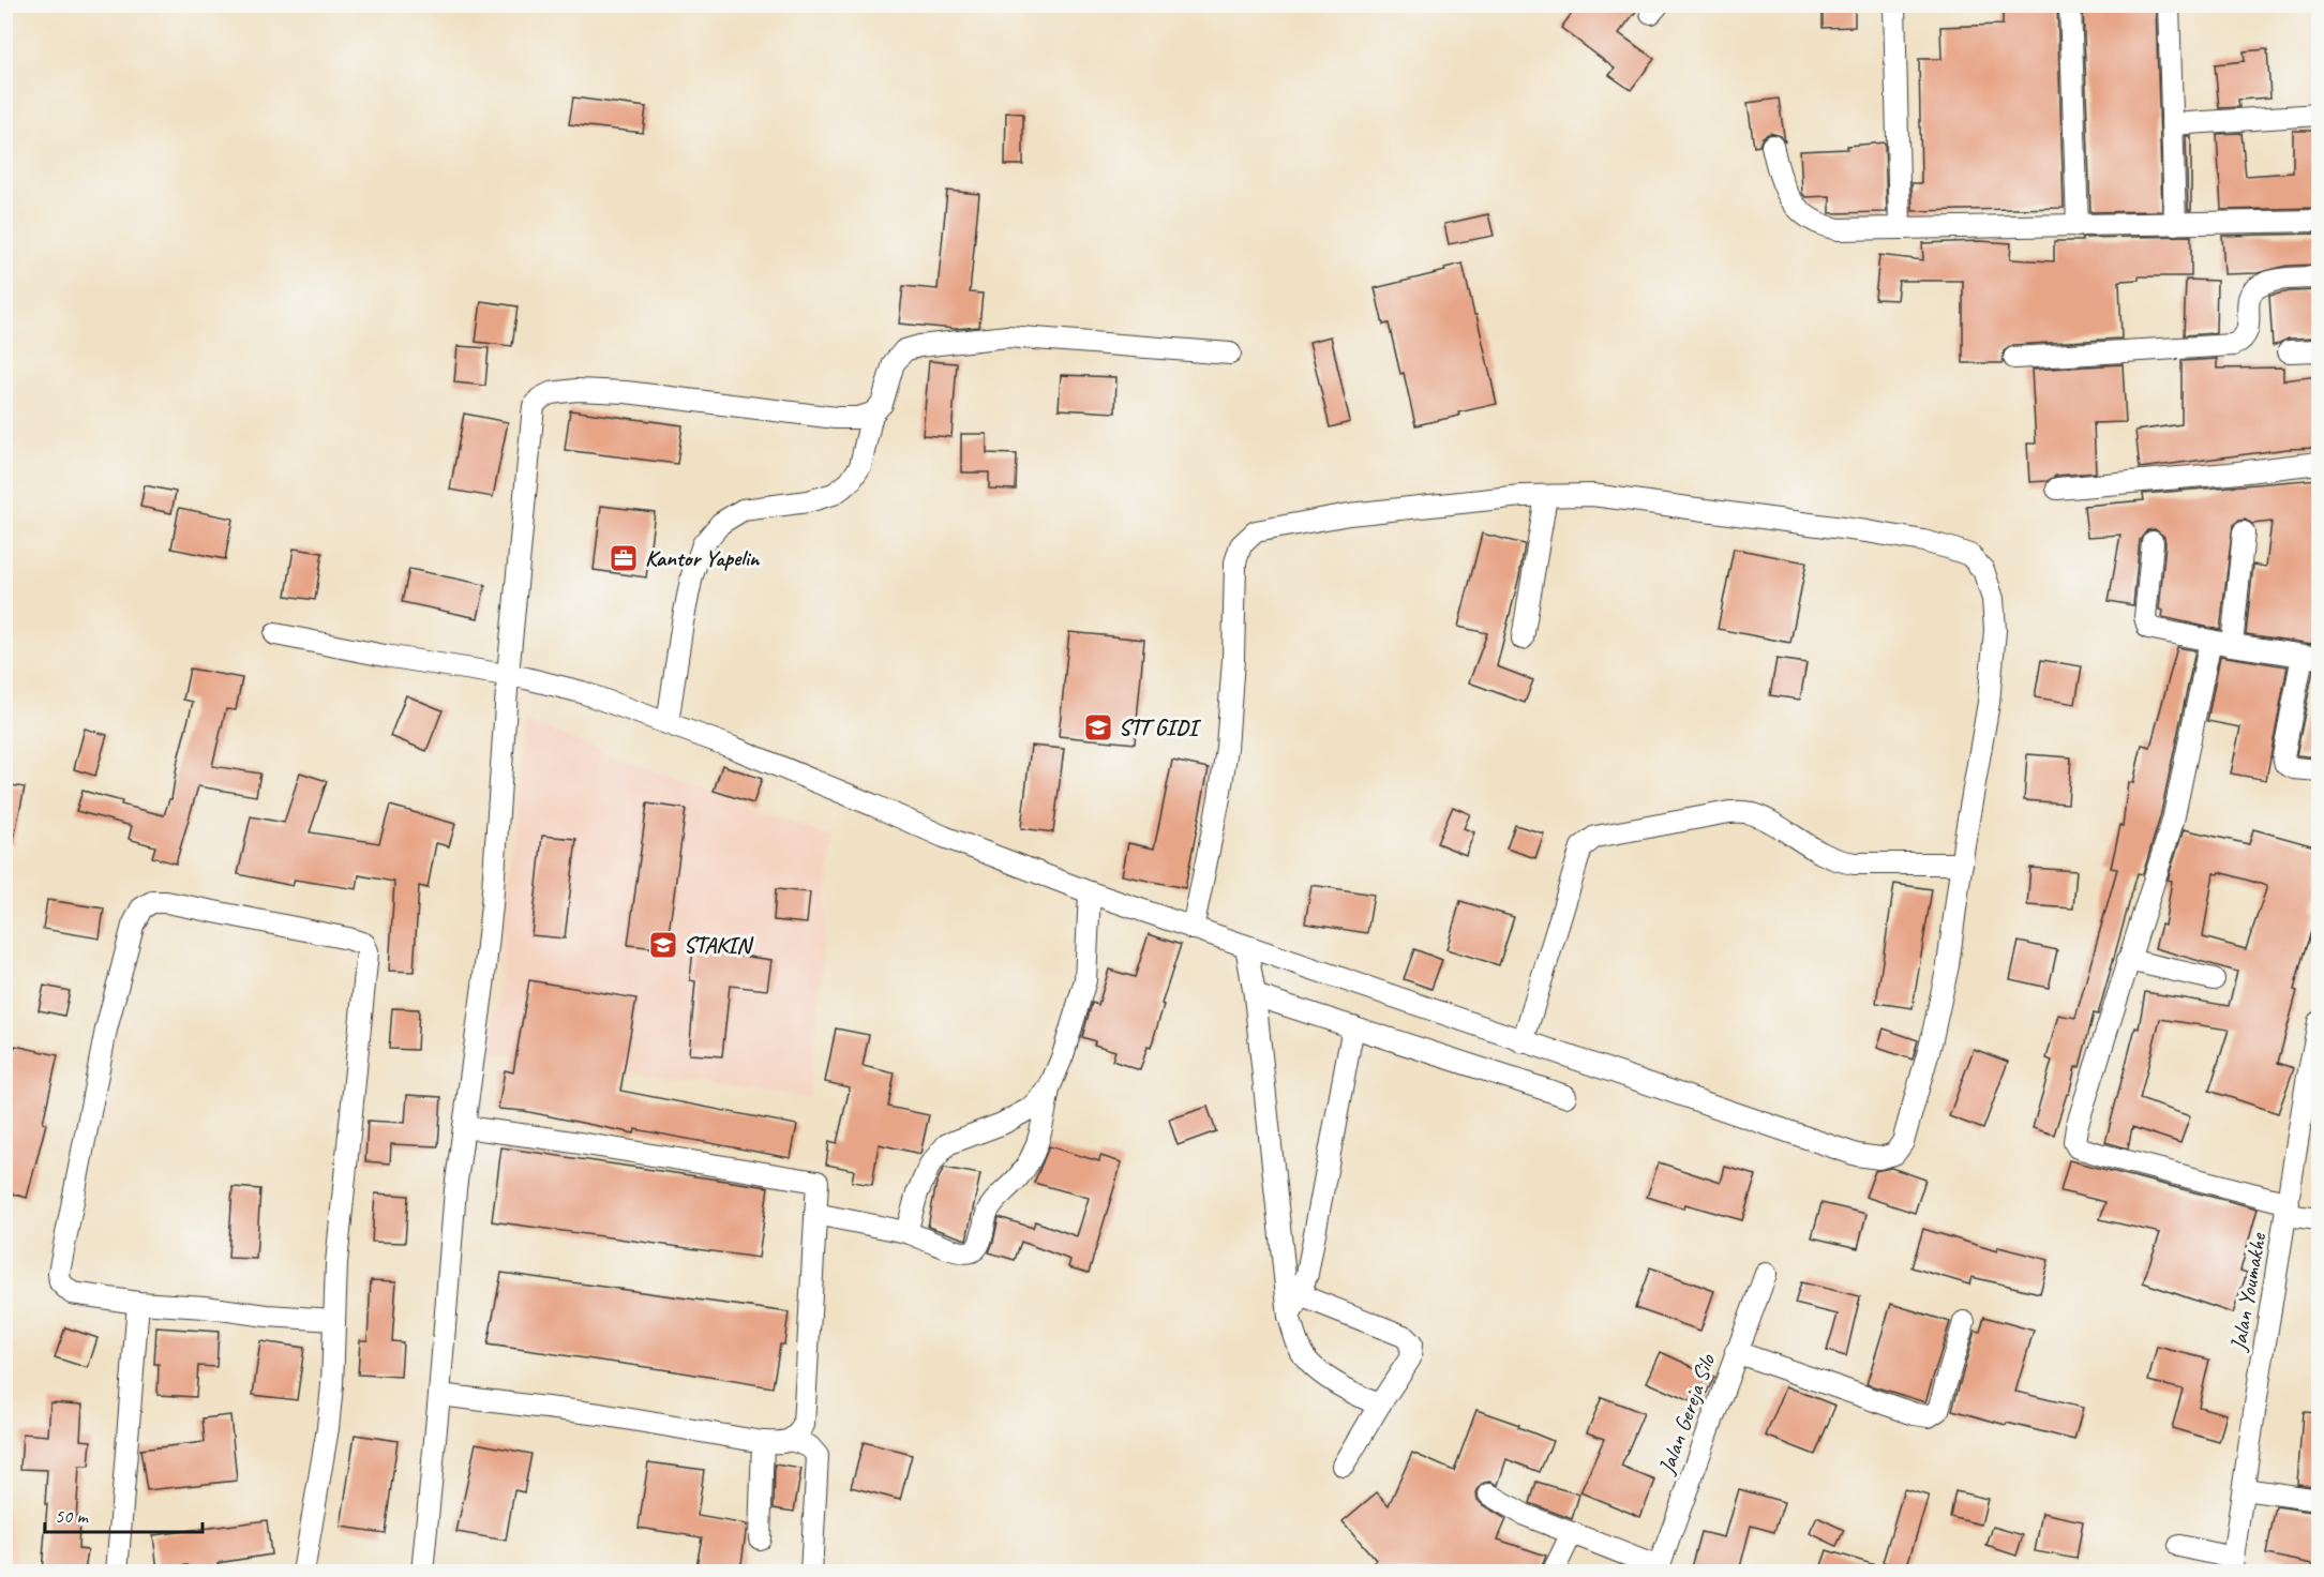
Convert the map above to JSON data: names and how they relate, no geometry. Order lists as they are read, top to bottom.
{
  "streets": {
    "street": ["Jalan Youmakhe", "Jalan Gereja Silo"]
  },
  "places": {
    "office": ["Kantor Yapelin"],
    "school or university": ["STT GIDI", "STAKIN"]
  },
  "scale_bar": "50 m"
}
